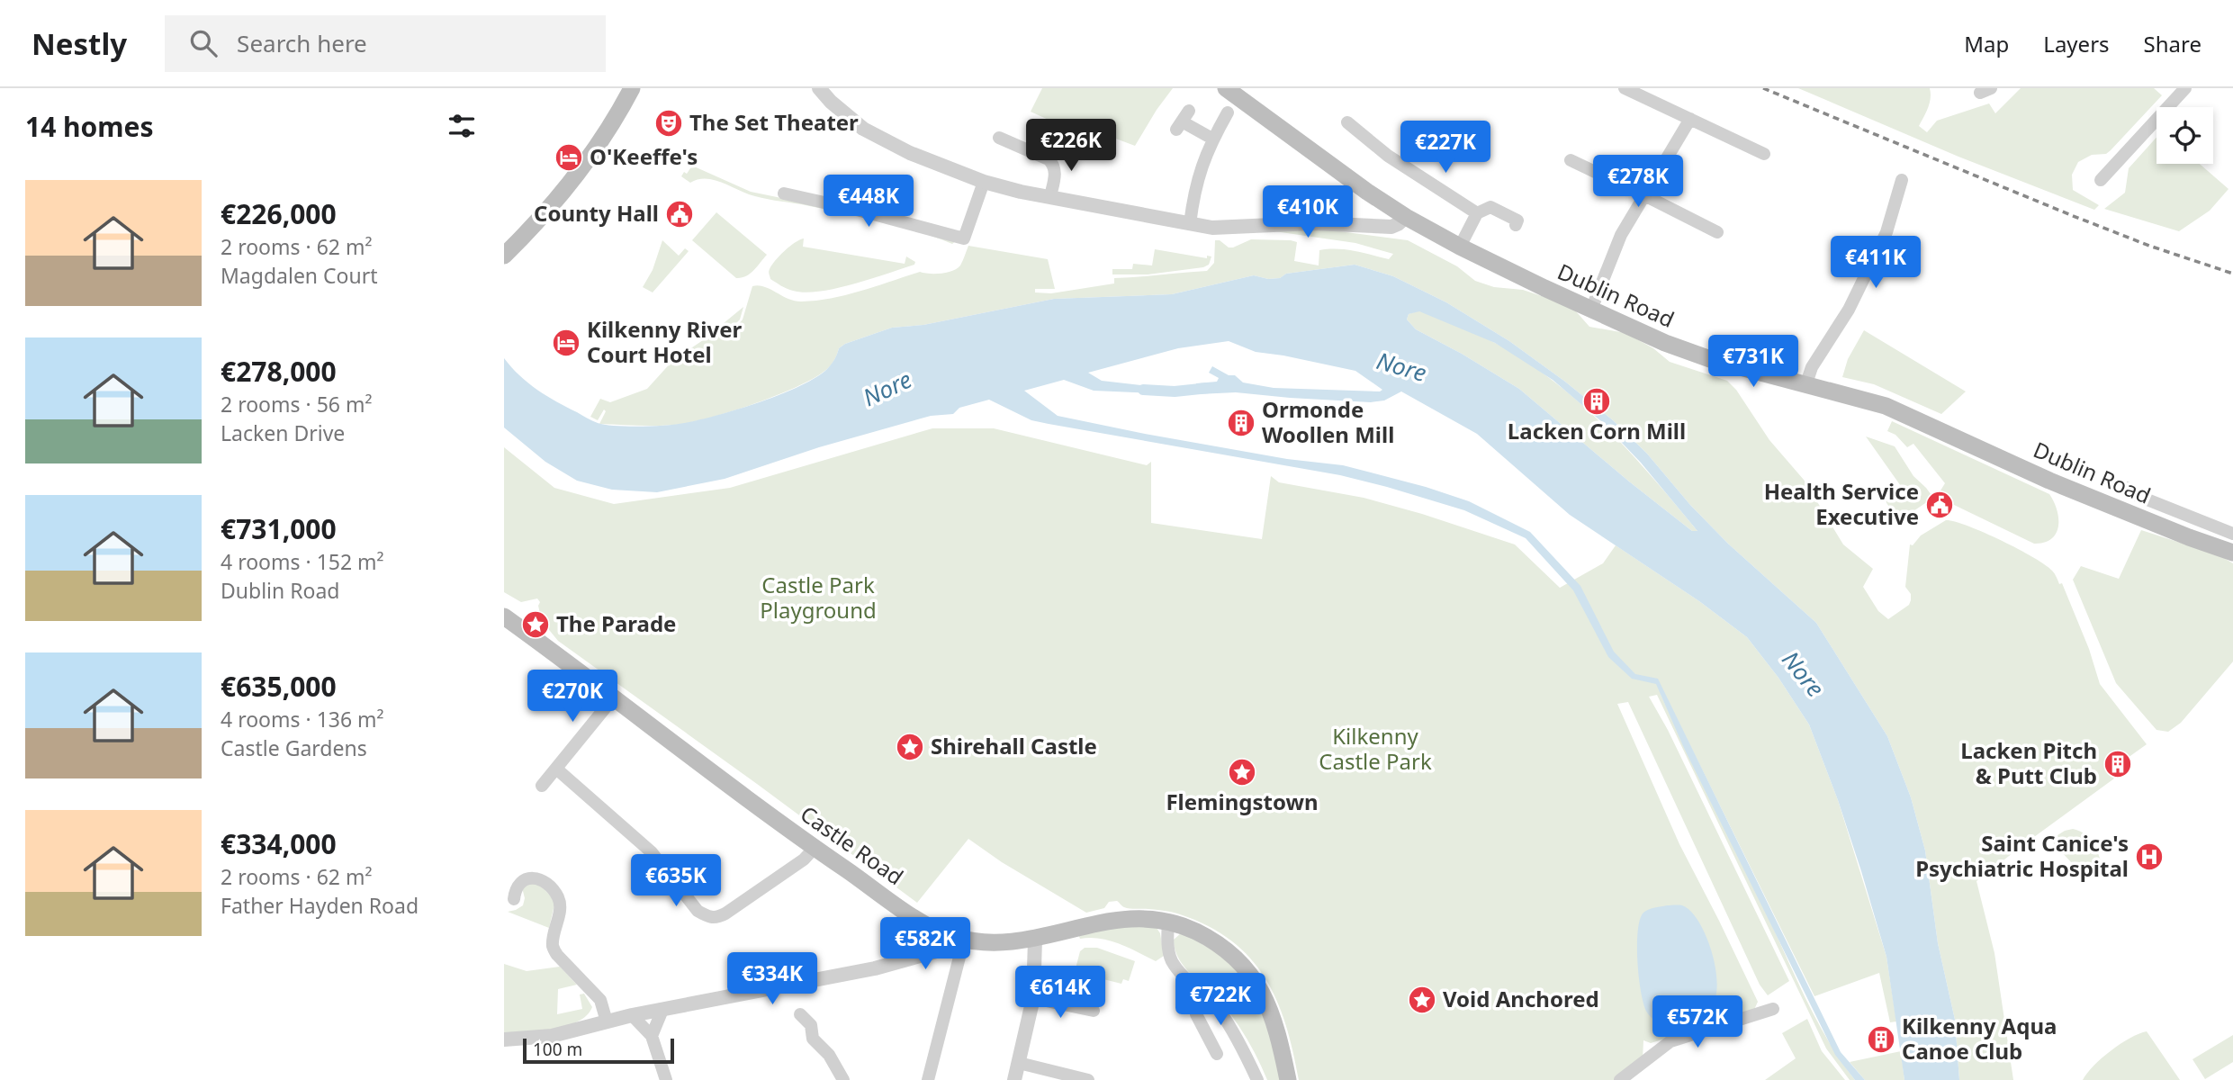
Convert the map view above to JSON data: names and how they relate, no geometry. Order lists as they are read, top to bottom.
{
  "streets": {
    "main road": ["Dublin Road", "Castle Road"]
  },
  "water": ["Nore"],
  "parks": ["Castle Park Playground", "Kilkenny Castle Park"],
  "places": {
    "theatre": ["The Set Theater"],
    "hotel": ["O'Keeffe's", "Kilkenny River Court Hotel"],
    "public building": ["County Hall", "Health Service Executive"],
    "building": [
      "Lacken Corn Mill",
      "Ormonde Woollen Mill",
      "Lacken Pitch & Putt Club",
      "Kilkenny Aqua Canoe Club"
    ],
    "place": [
      "The Parade",
      "Shirehall Castle",
      "Flemingstown",
      "Void Anchored"
    ],
    "hospital": ["Saint Canice's Psychiatric Hospital"]
  },
  "scale_bar": "100 m",
  "page": {
    "header": "Nestly",
    "search": "Search here",
    "nav": ["Map", "Layers", "Share"],
    "heading": "14 homes",
    "price": [
      "€226K",
      "€227K",
      "€278K",
      "€448K",
      "€410K",
      "€411K",
      "€731K",
      "€270K",
      "€635K",
      "€582K",
      "€334K",
      "€614K",
      "€722K",
      "€572K"
    ],
    "list": [
      {
        "name": "€226,000",
        "note": "2 rooms · 62 m² · Magdalen Court"
      },
      {
        "name": "€278,000",
        "note": "2 rooms · 56 m² · Lacken Drive"
      },
      {
        "name": "€731,000",
        "note": "4 rooms · 152 m² · Dublin Road"
      },
      {
        "name": "€635,000",
        "note": "4 rooms · 136 m² · Castle Gardens"
      },
      {
        "name": "€334,000",
        "note": "2 rooms · 62 m² · Father Hayden Road"
      }
    ],
    "scale": "100 m"
  }
}
